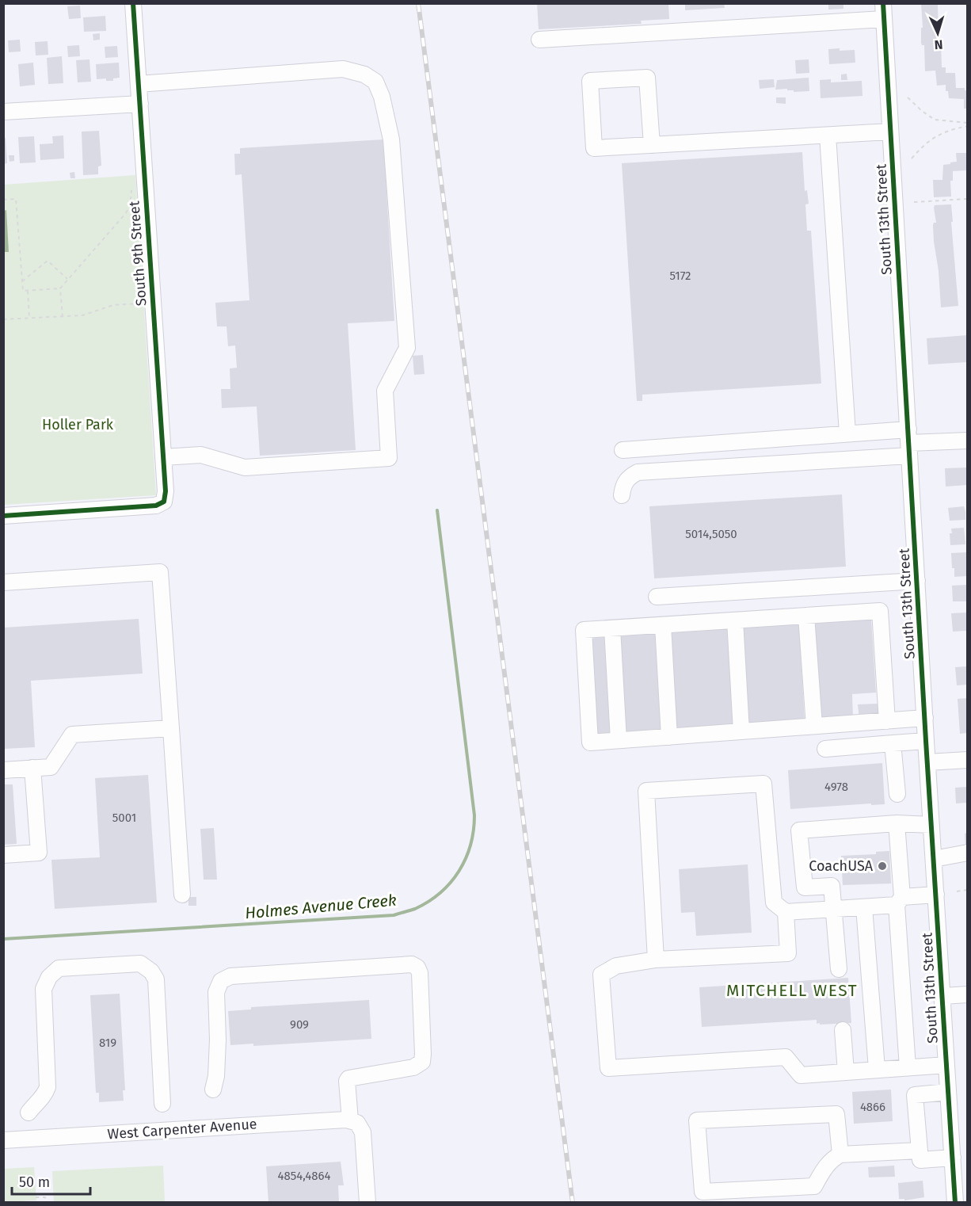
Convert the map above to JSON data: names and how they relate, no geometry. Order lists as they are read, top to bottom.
{
  "streets": {
    "street": ["South 13th Street", "South 9th Street", "West Carpenter Avenue"]
  },
  "districts": ["MITCHELL WEST"],
  "water": ["Holmes Avenue Creek"],
  "parks": ["Holler Park"],
  "places": ["CoachUSA"],
  "house_numbers": [
    "5172",
    "5014,5050",
    "4978",
    "5001",
    "909",
    "819",
    "4866",
    "4854,4864"
  ],
  "scale_bar": "50 m",
  "north": "bottom"
}
